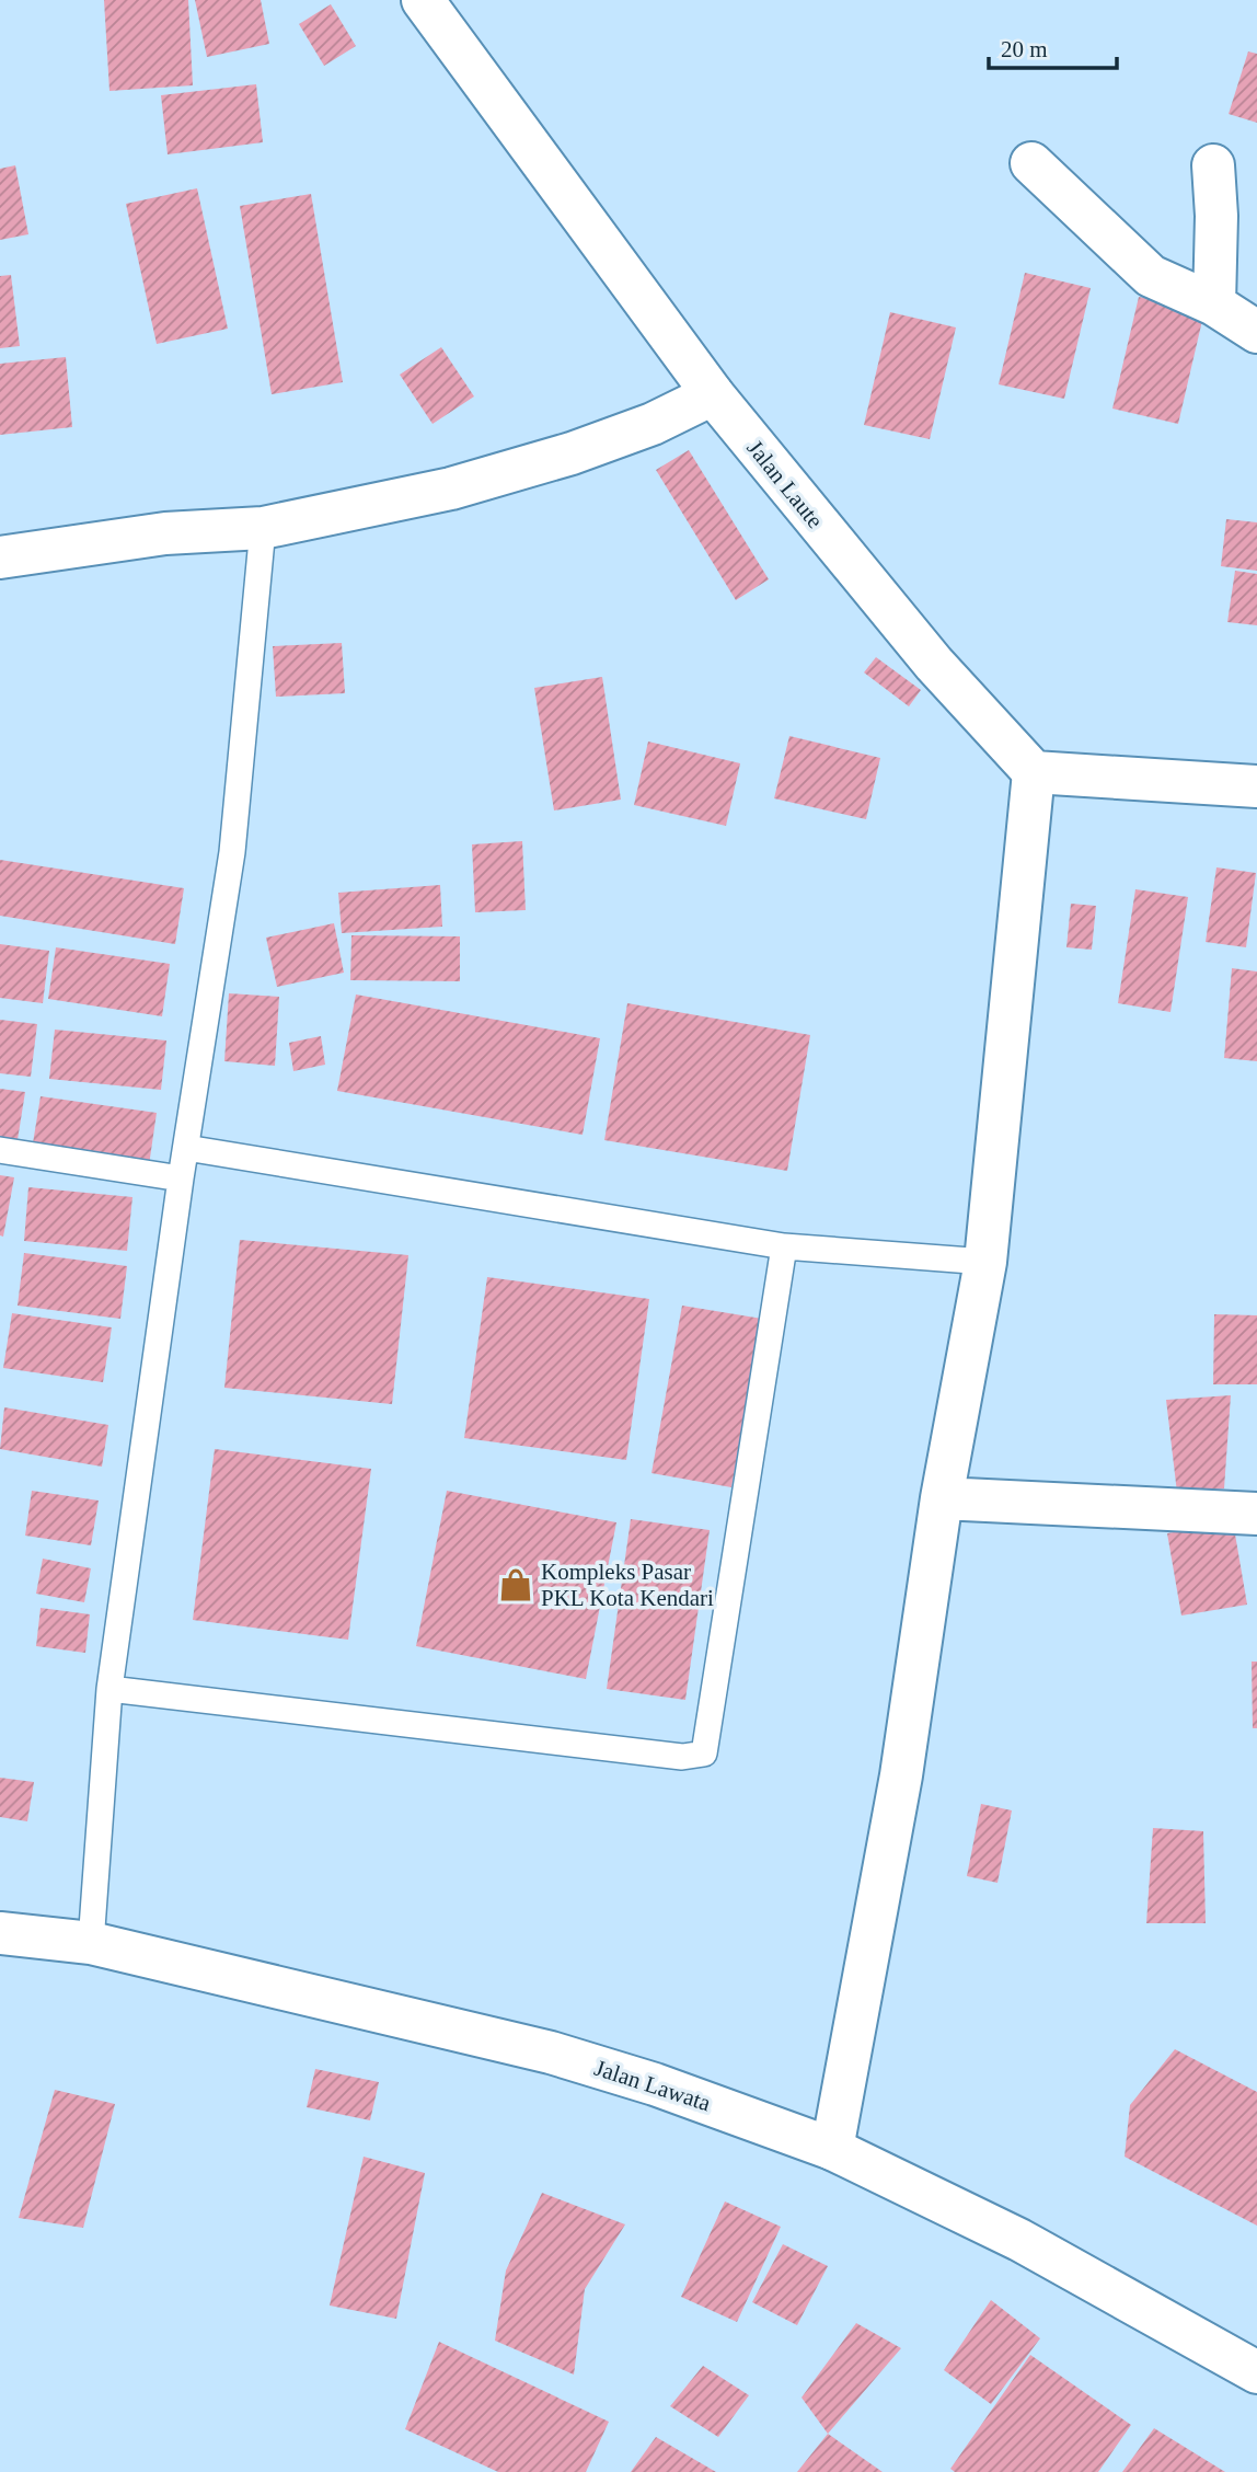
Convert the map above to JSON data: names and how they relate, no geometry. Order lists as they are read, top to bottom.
{
  "streets": {
    "street": ["Jalan Laute", "Jalan Lawata"]
  },
  "places": {
    "shop": ["Kompleks Pasar PKL Kota Kendari"]
  },
  "scale_bar": "20 m"
}
